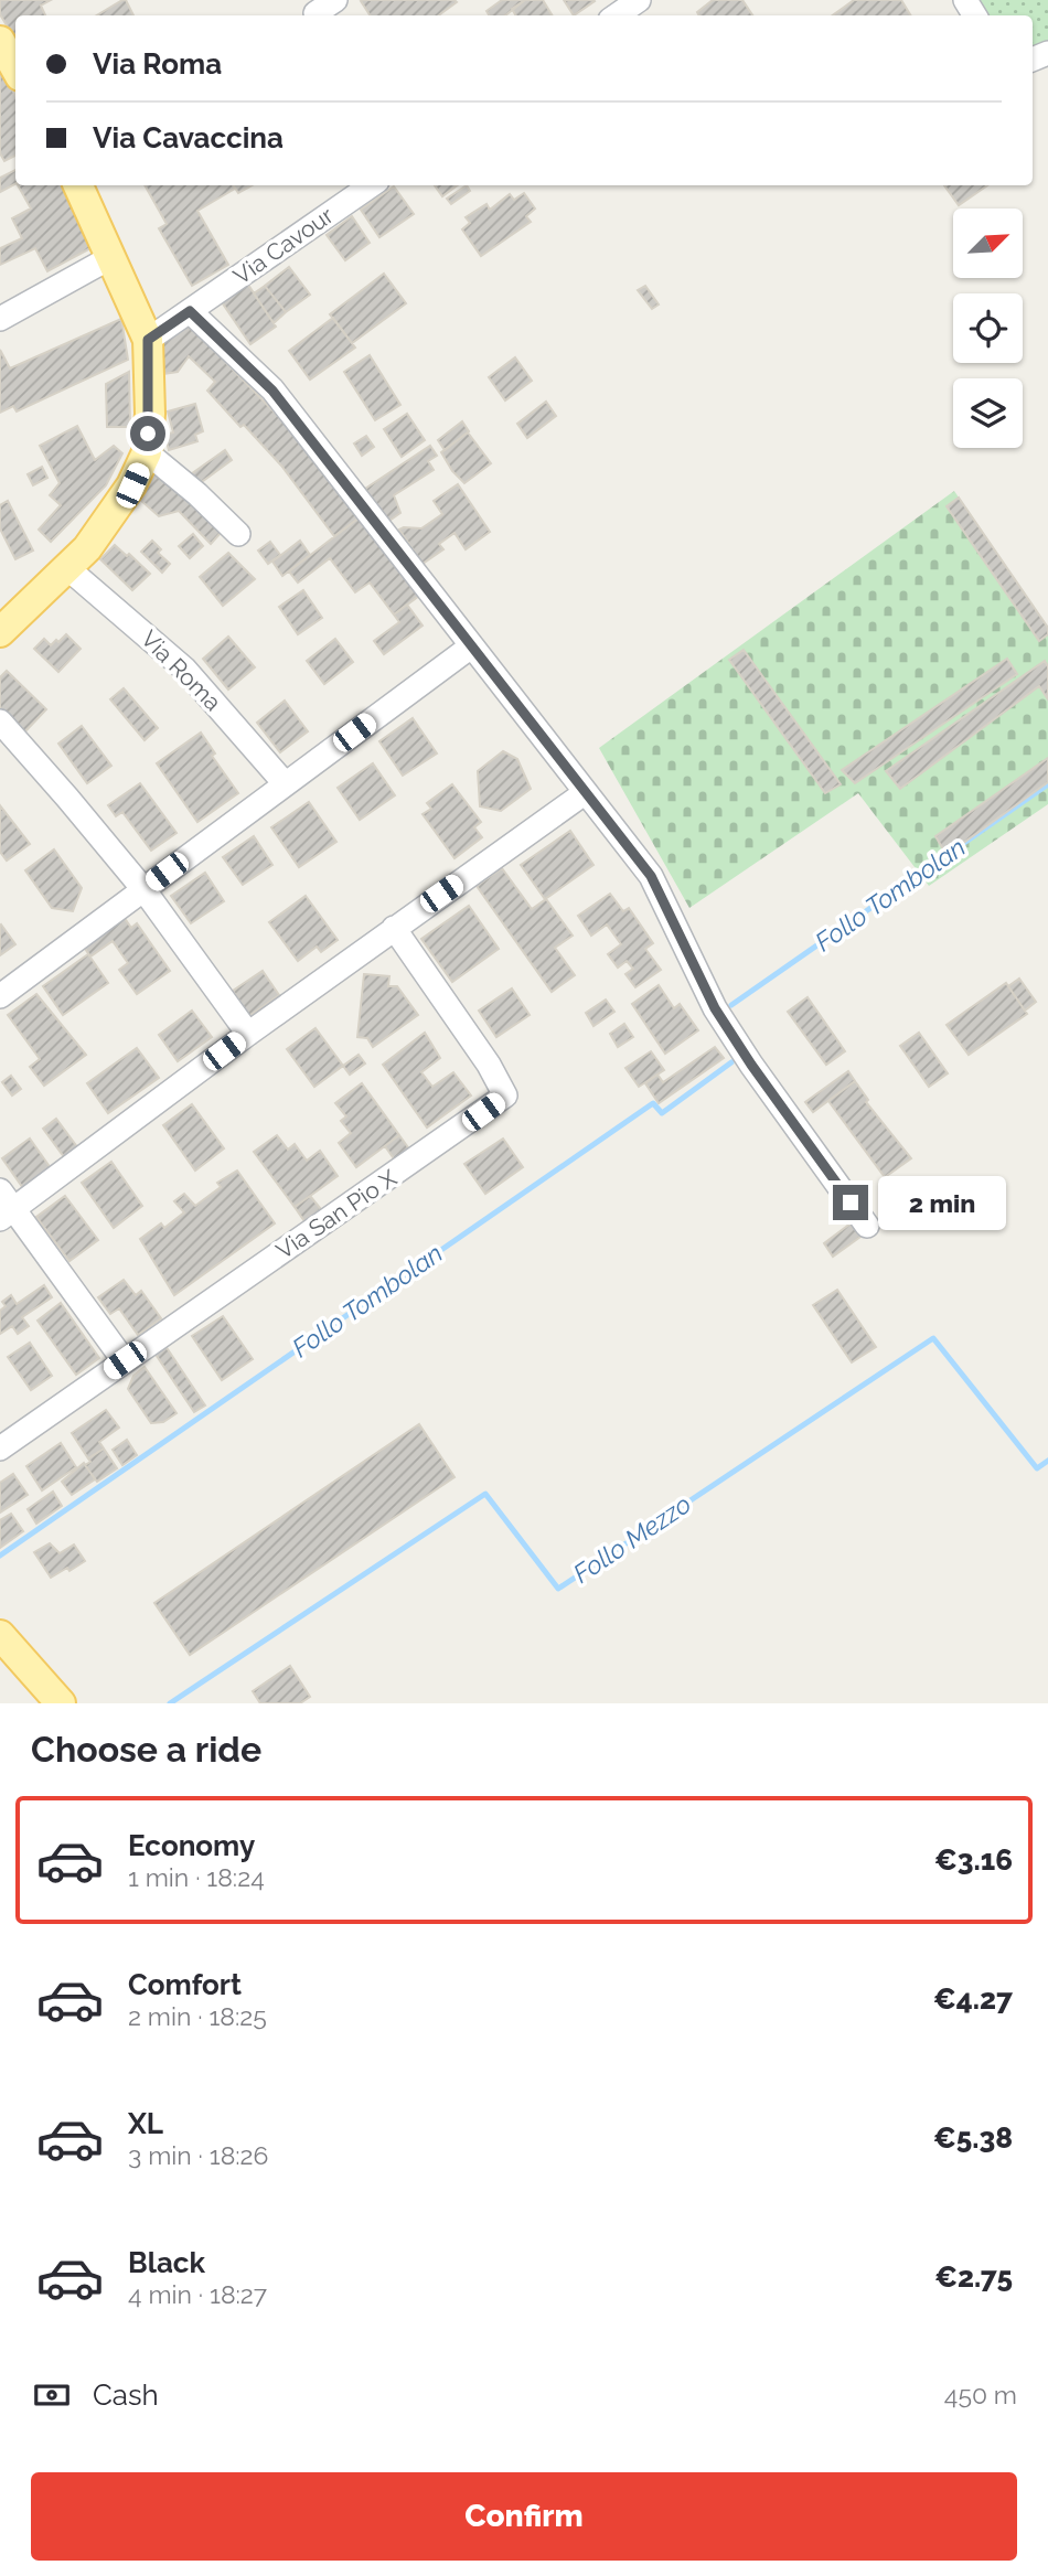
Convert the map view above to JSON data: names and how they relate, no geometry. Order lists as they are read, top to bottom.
{
  "streets": {
    "street": ["Via Cavour", "Via Roma", "Via San Pio X"]
  },
  "water": ["Follo Tombolan", "Follo Mezzo"],
  "north": "top right",
  "page": {
    "banner": ["Via Roma", "Via Cavaccina"],
    "bubble": "2 min",
    "heading": "Choose a ride",
    "list": [
      {
        "name": "Economy",
        "note": "1 min · 18:24",
        "value": "€3.16"
      },
      {
        "name": "Comfort",
        "note": "2 min · 18:25",
        "value": "€4.27"
      },
      {
        "name": "XL",
        "note": "3 min · 18:26",
        "value": "€5.38"
      },
      {
        "name": "Black",
        "note": "4 min · 18:27",
        "value": "€2.75"
      }
    ],
    "pay": ["Cash", "450 m"],
    "buttons": "Confirm"
  }
}
